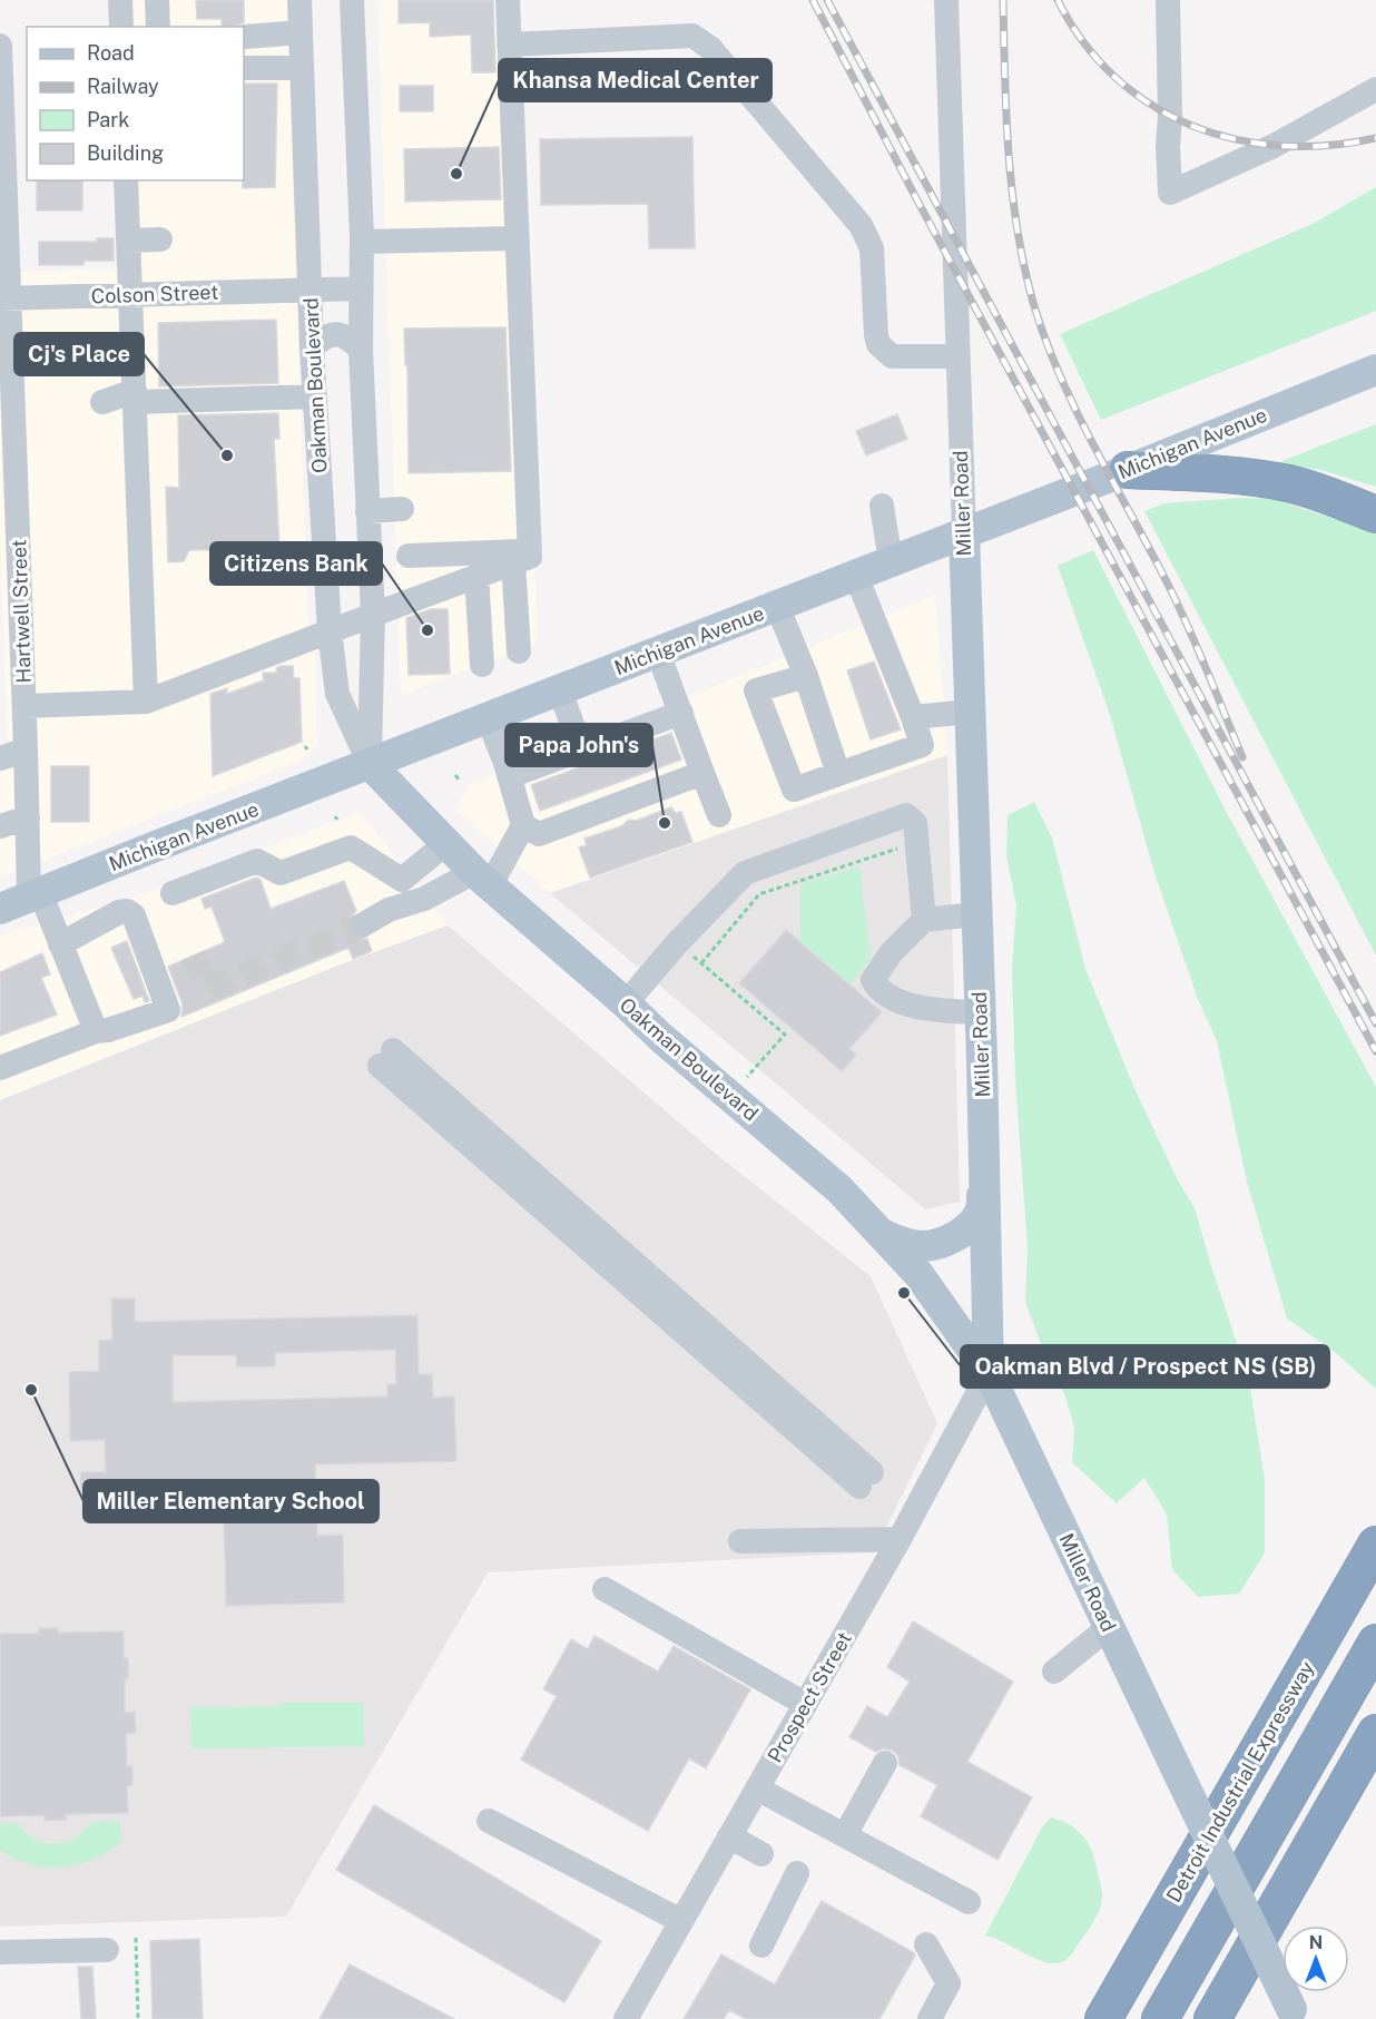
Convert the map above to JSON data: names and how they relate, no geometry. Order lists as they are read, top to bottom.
{
  "streets": {
    "highway": ["Detroit Industrial Expressway"],
    "main road": ["Oakman Boulevard", "Michigan Avenue", "Miller Road"],
    "street": ["Colson Street", "Hartwell Street", "Prospect Street"]
  },
  "crossings": [
    ["Colson Street", "Oakman Boulevard"],
    ["Colson Street", "Hartwell Street"],
    ["Oakman Boulevard", "Michigan Avenue"],
    ["Oakman Boulevard", "Miller Road"],
    ["Oakman Boulevard", "Prospect Street"],
    ["Michigan Avenue", "Miller Road"],
    ["Michigan Avenue", "Hartwell Street"],
    ["Miller Road", "Prospect Street"]
  ],
  "places": [
    "Khansa Medical Center",
    "Cj's Place",
    "Citizens Bank",
    "Papa John's",
    "Oakman Blvd / Prospect NS (SB)",
    "Miller Elementary School"
  ],
  "legend": [
    "Road",
    "Railway",
    "Park",
    "Building"
  ],
  "north": "top"
}
